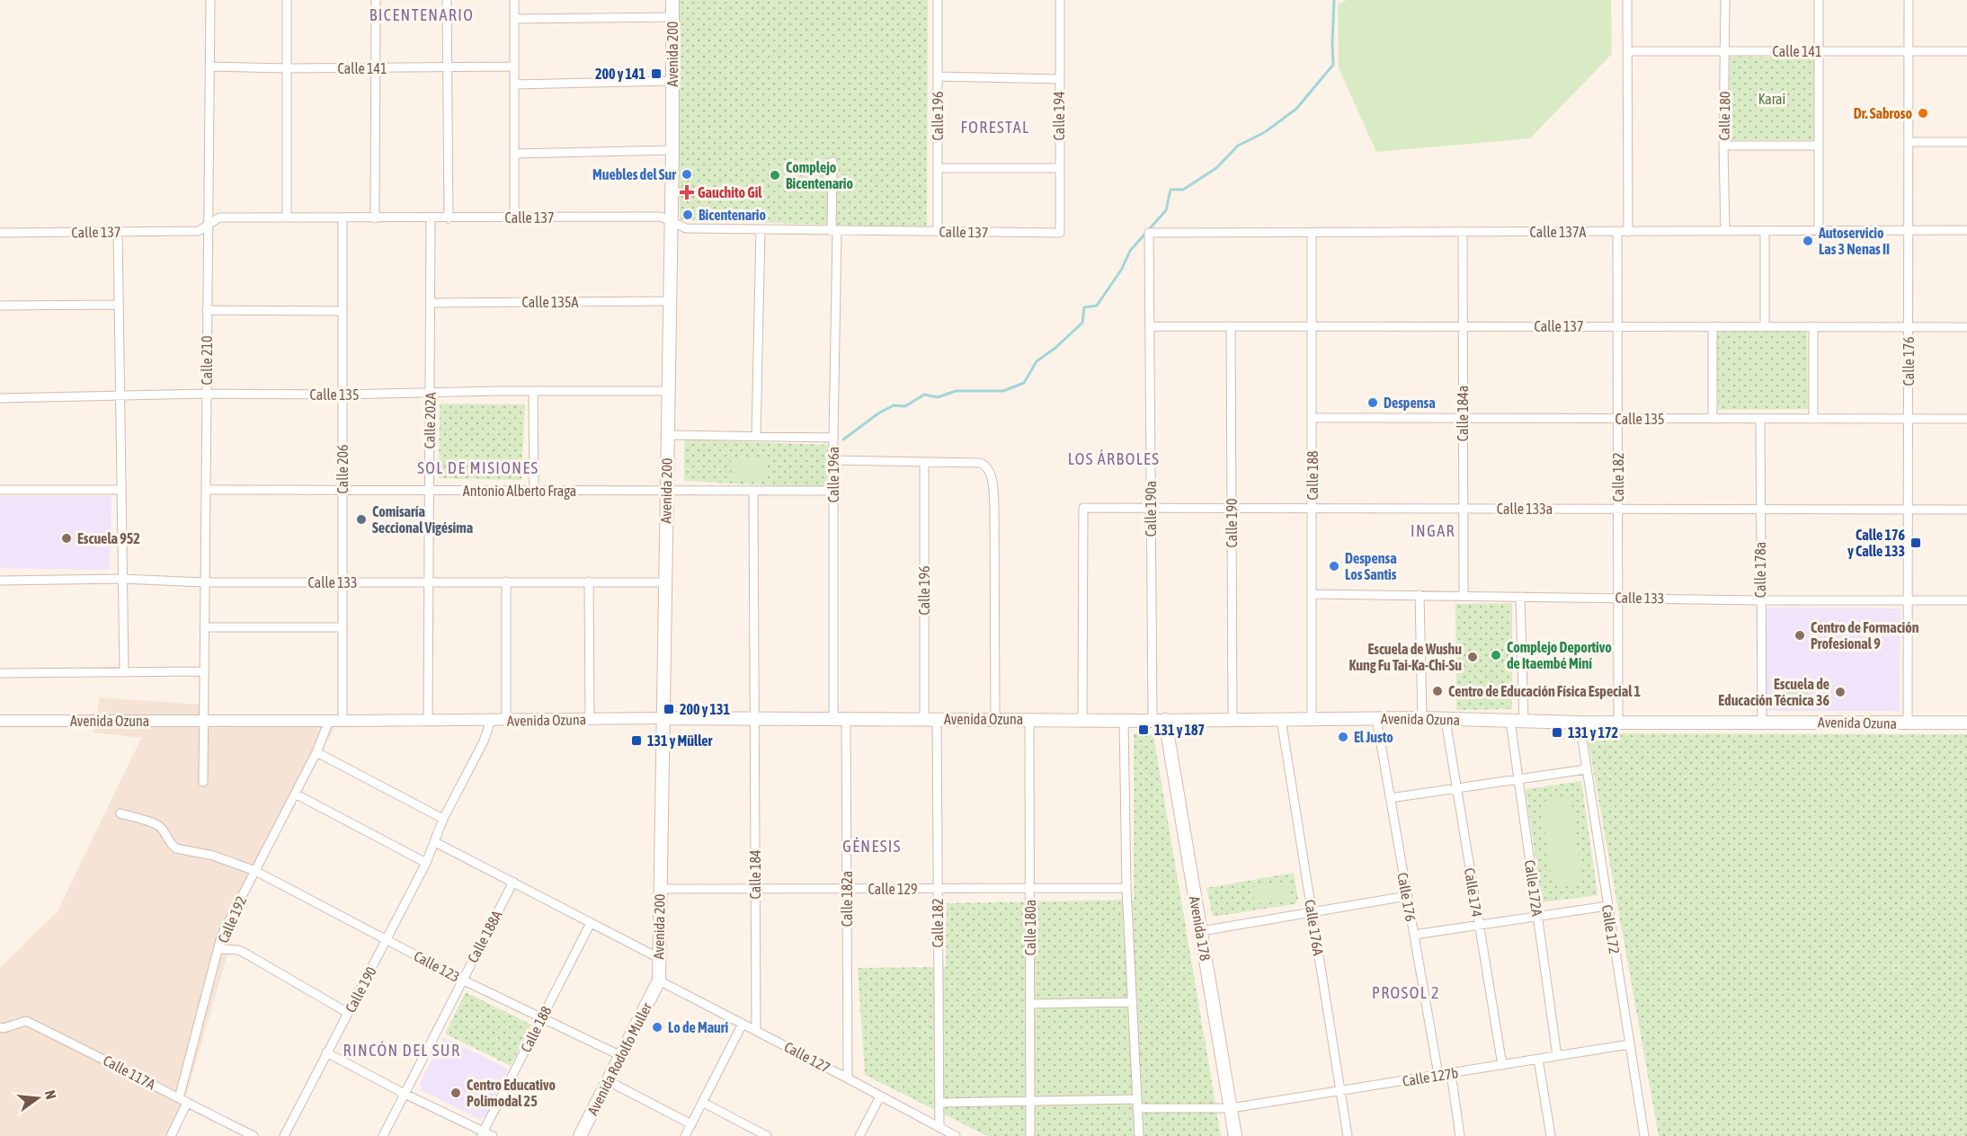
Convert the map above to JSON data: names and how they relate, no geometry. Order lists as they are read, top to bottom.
{
  "streets": {
    "main road": [
      "Avenida 200",
      "Avenida Ozuna",
      "Avenida 178",
      "Avenida Rodolfo Muller"
    ],
    "street": [
      "Calle 141",
      "Calle 196",
      "Calle 194",
      "Calle 180",
      "Calle 137",
      "Calle 137A",
      "Calle 135A",
      "Calle 210",
      "Calle 176",
      "Calle 135",
      "Calle 184a",
      "Calle 202A",
      "Calle 206",
      "Calle 196a",
      "Calle 188",
      "Calle 182",
      "Antonio Alberto Fraga",
      "Calle 190a",
      "Calle 133a",
      "Calle 190",
      "Calle 178a",
      "Calle 133",
      "Calle 184",
      "Calle 172A",
      "Calle 129",
      "Calle 174",
      "Calle 182a",
      "Calle 192",
      "Calle 180a",
      "Calle 176A",
      "Calle 172",
      "Calle 188A",
      "Calle 123",
      "Calle 127",
      "Calle 117A",
      "Calle 127b"
    ]
  },
  "crossings": [
    ["Calle 141", "Calle 180"],
    ["Calle 141", "Calle 210"],
    ["Calle 141", "Calle 176"],
    ["Avenida 200", "Calle 137"],
    ["Avenida 200", "Calle 135A"],
    ["Avenida 200", "Calle 135"],
    ["Avenida 200", "Antonio Alberto Fraga"],
    ["Avenida 200", "Calle 133"],
    ["Avenida 200", "Avenida Ozuna"],
    ["Avenida 200", "Calle 129"],
    ["Avenida 200", "Calle 127"],
    ["Avenida 200", "Avenida Rodolfo Muller"],
    ["Calle 196", "Calle 137"],
    ["Calle 196", "Calle 182"],
    ["Calle 196", "Avenida Ozuna"],
    ["Calle 194", "Calle 137"],
    ["Calle 180", "Calle 137A"],
    ["Calle 137", "Calle 210"],
    ["Calle 137", "Calle 176"],
    ["Calle 137", "Calle 184a"],
    ["Calle 137", "Calle 202A"],
    ["Calle 137", "Calle 206"],
    ["Calle 137", "Calle 196a"],
    ["Calle 137", "Calle 188"],
    ["Calle 137", "Calle 182"],
    ["Calle 137", "Calle 190a"],
    ["Calle 137", "Calle 190"],
    ["Calle 137A", "Calle 176"],
    ["Calle 137A", "Calle 184a"],
    ["Calle 137A", "Calle 188"],
    ["Calle 137A", "Calle 182"],
    ["Calle 137A", "Calle 190a"],
    ["Calle 135A", "Calle 202A"],
    ["Calle 210", "Calle 135"],
    ["Calle 210", "Antonio Alberto Fraga"],
    ["Calle 210", "Calle 133"],
    ["Calle 210", "Avenida Ozuna"],
    ["Calle 176", "Calle 135"],
    ["Calle 176", "Calle 133a"],
    ["Calle 176", "Calle 133"],
    ["Calle 176", "Avenida Ozuna"],
    ["Calle 176", "Calle 127b"],
    ["Calle 135", "Calle 184a"],
    ["Calle 135", "Calle 202A"],
    ["Calle 135", "Calle 206"],
    ["Calle 135", "Calle 188"],
    ["Calle 135", "Calle 182"],
    ["Calle 135", "Calle 178a"],
    ["Calle 184a", "Calle 133a"],
    ["Calle 184a", "Calle 133"],
    ["Calle 202A", "Antonio Alberto Fraga"],
    ["Calle 202A", "Calle 133"],
    ["Calle 202A", "Avenida Ozuna"],
    ["Calle 206", "Antonio Alberto Fraga"],
    ["Calle 206", "Calle 133"],
    ["Calle 206", "Avenida Ozuna"],
    ["Calle 196a", "Antonio Alberto Fraga"],
    ["Calle 196a", "Avenida Ozuna"],
    ["Calle 188", "Calle 133a"],
    ["Calle 188", "Calle 133"],
    ["Calle 188", "Avenida Ozuna"],
    ["Calle 188", "Calle 123"],
    ["Calle 182", "Calle 133a"],
    ["Calle 182", "Calle 133"],
    ["Calle 182", "Avenida Ozuna"],
    ["Calle 182", "Calle 129"],
    ["Calle 182", "Calle 127"],
    ["Antonio Alberto Fraga", "Calle 184"],
    ["Calle 190a", "Calle 133a"],
    ["Calle 190a", "Avenida Ozuna"],
    ["Calle 190a", "Avenida 178"],
    ["Calle 133a", "Calle 190"],
    ["Calle 133a", "Calle 178a"],
    ["Calle 133a", "Avenida Ozuna"],
    ["Calle 190", "Avenida Ozuna"],
    ["Calle 190", "Calle 123"],
    ["Calle 178a", "Calle 133"],
    ["Calle 178a", "Avenida Ozuna"],
    ["Avenida Ozuna", "Calle 184"],
    ["Avenida Ozuna", "Calle 172A"],
    ["Avenida Ozuna", "Calle 174"],
    ["Avenida Ozuna", "Calle 182a"],
    ["Avenida Ozuna", "Calle 192"],
    ["Avenida Ozuna", "Calle 180a"],
    ["Avenida Ozuna", "Calle 176A"],
    ["Avenida Ozuna", "Avenida 178"],
    ["Avenida Ozuna", "Calle 172"],
    ["Calle 184", "Calle 129"],
    ["Calle 184", "Calle 127"],
    ["Calle 172A", "Calle 127b"],
    ["Calle 129", "Calle 182a"],
    ["Calle 129", "Calle 180a"],
    ["Calle 174", "Calle 127b"],
    ["Calle 182a", "Calle 127"],
    ["Calle 192", "Calle 123"],
    ["Calle 192", "Calle 117A"],
    ["Calle 176A", "Calle 127b"],
    ["Avenida 178", "Calle 127b"],
    ["Calle 172", "Calle 127b"],
    ["Calle 188A", "Calle 123"],
    ["Calle 123", "Avenida Rodolfo Muller"],
    ["Calle 127", "Avenida Rodolfo Muller"]
  ],
  "districts": [
    "BICENTENARIO",
    "FORESTAL",
    "LOS ÁRBOLES",
    "SOL DE MISIONES",
    "INGAR",
    "GÉNESIS",
    "PROSOL 2",
    "RINCÓN DEL SUR"
  ],
  "parks": ["Karai"],
  "places": {
    "transit": [
      "200 y 141",
      "Calle 176 y Calle 133",
      "200 y 131",
      "131 y 187",
      "131 y 172",
      "131 y Müller"
    ],
    "other": [
      "Dr. Sabroso",
      "Muebles del Sur",
      "Complejo Bicentenario",
      "Bicentenario",
      "Autoservicio Las 3 Nenas II",
      "Despensa",
      "Comisaría Seccional Vigésima",
      "Escuela 952",
      "Despensa Los Santis",
      "Centro de Formación Profesional 9",
      "Complejo Deportivo de Itaembé Miní",
      "Escuela de Wushu Kung Fu Tai-Ka-Chi-Su",
      "Centro de Educación Física Especial 1",
      "Escuela de Educación Técnica 36",
      "El Justo",
      "Lo de Mauri",
      "Centro Educativo Polimodal 25"
    ],
    "health": ["Gauchito Gil"]
  },
  "north": "right"
}
